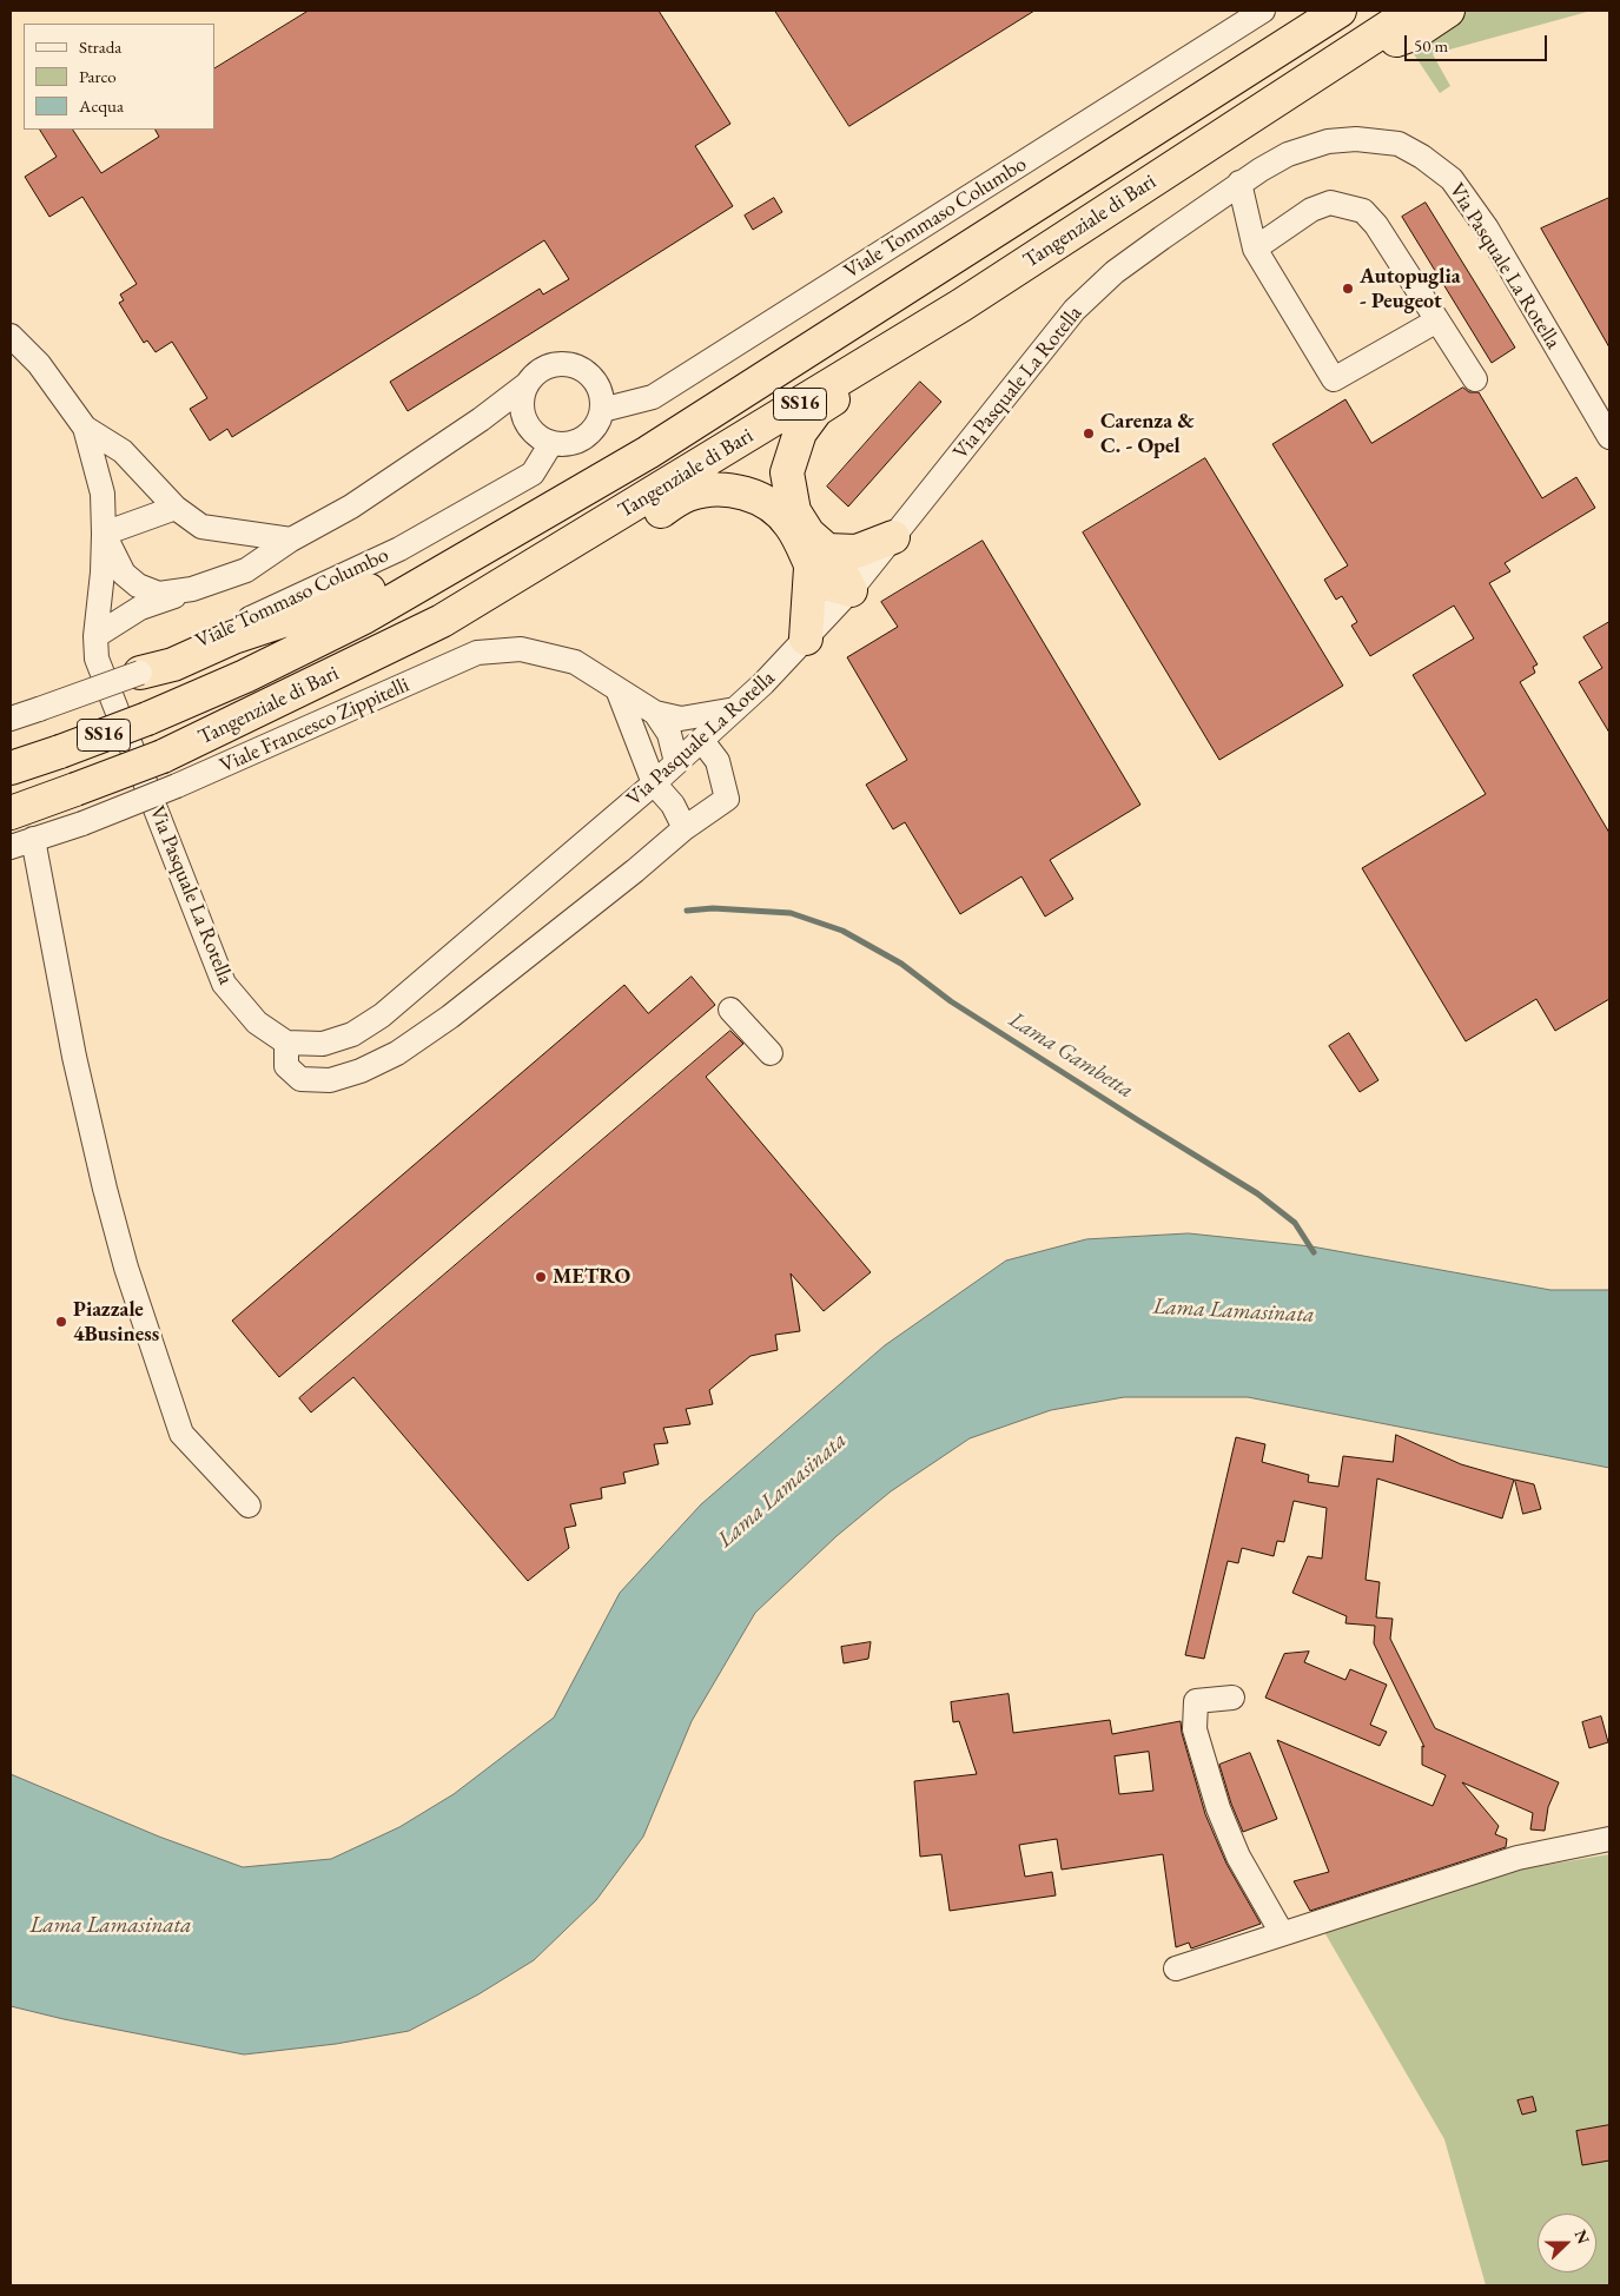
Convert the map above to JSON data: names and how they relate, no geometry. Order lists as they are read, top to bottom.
{
  "streets": {
    "highway": ["Tangenziale di Bari", "SS16"],
    "street": ["Viale Tommaso Columbo", "Via Pasquale La Rotella", "Viale Francesco Zippitelli"]
  },
  "water": ["Lama Gambetta", "Lama Lamasinata"],
  "places": [
    "Autopuglia - Peugeot",
    "Carenza & C. - Opel",
    "METRO",
    "Piazzale 4Business"
  ],
  "legend": ["Strada", "Parco", "Acqua"],
  "scale_bar": "50 m",
  "north": "right"
}
